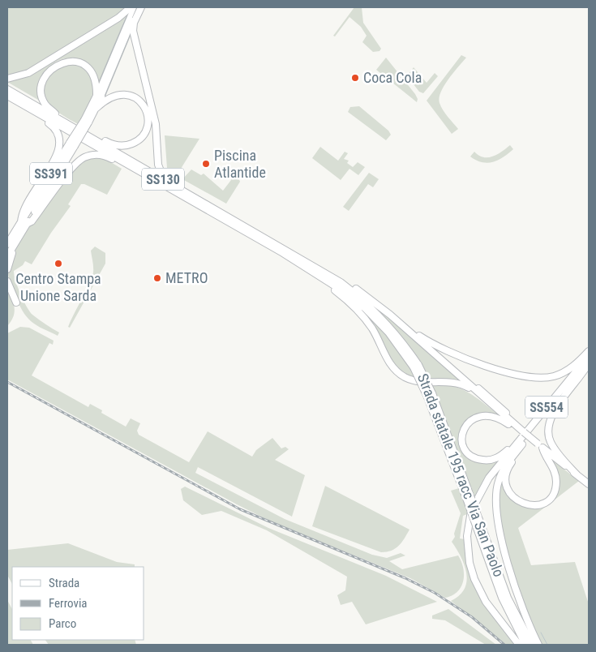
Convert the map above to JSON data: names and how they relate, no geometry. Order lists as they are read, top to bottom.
{
  "streets": {
    "highway": [
      "SS391",
      "SS130",
      "SS554",
      "Strada statale 195 racc Via San Paolo"
    ]
  },
  "crossings": [
    ["SS130", "Strada statale 195 racc Via San Paolo"]
  ],
  "places": [
    "Coca Cola",
    "Piscina Atlantide",
    "Centro Stampa Unione Sarda",
    "METRO"
  ],
  "legend": ["Strada", "Ferrovia", "Parco"]
}
